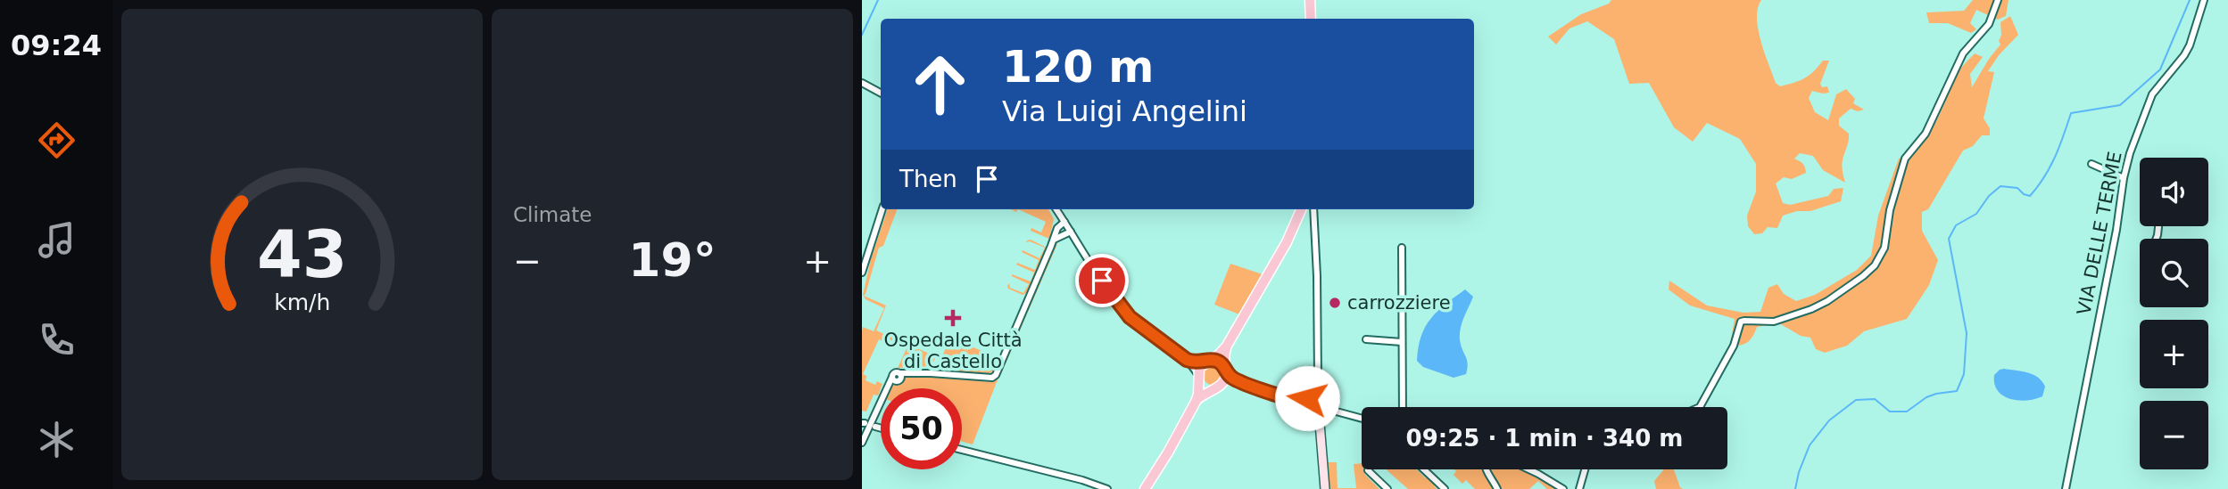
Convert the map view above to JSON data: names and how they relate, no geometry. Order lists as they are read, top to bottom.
{
  "streets": {
    "street": ["VIA DELLE TERME"]
  },
  "places": {
    "other": ["carrozziere"],
    "health": ["Ospedale Città di Castello"]
  },
  "page": {
    "tabs": "09:24",
    "tile": "Climate",
    "turn": ["120 m", "Via Luigi Angelini"],
    "then": "Then",
    "map_buttons": ["+", "−"],
    "heat": ["−", "19°", "+"],
    "limit": "50",
    "trip": "09:25 · 1 min · 340 m",
    "gauge": ["43", "km/h"]
  }
}
